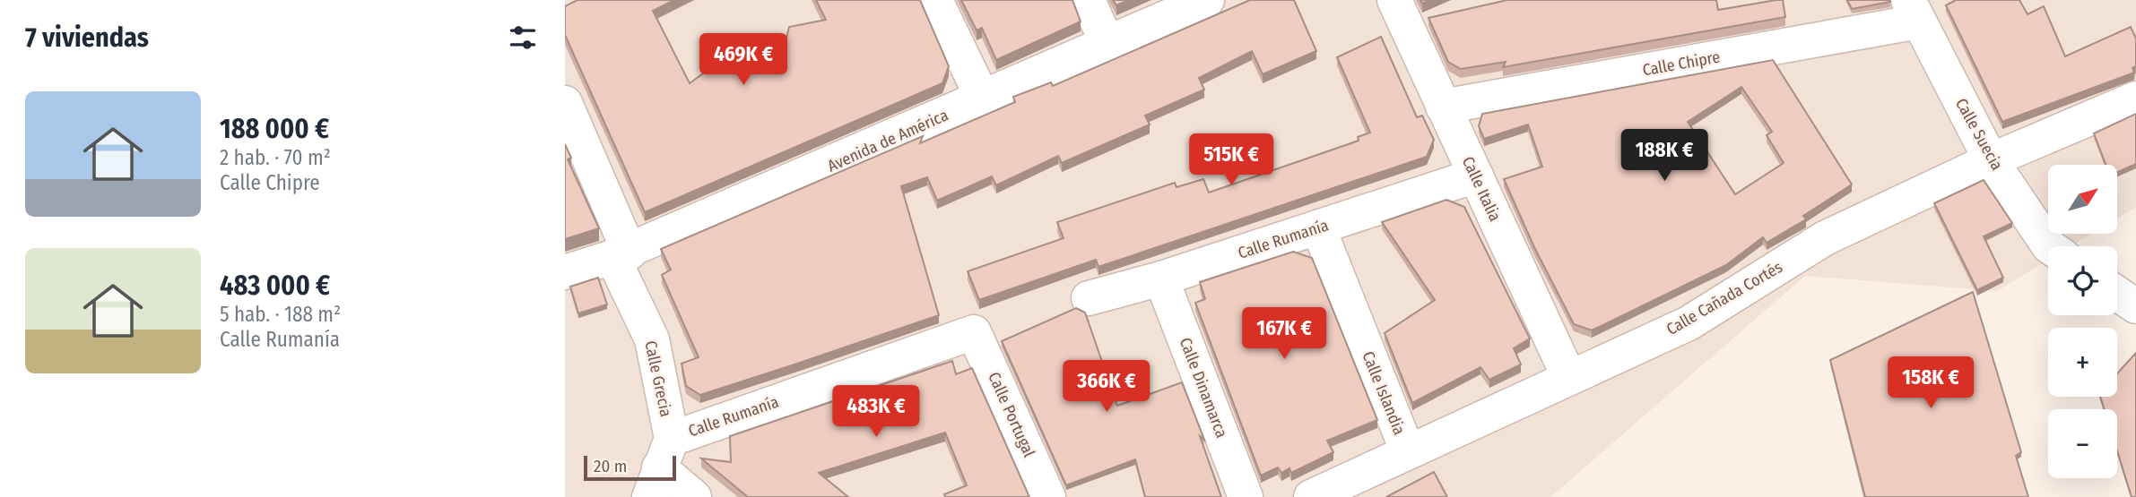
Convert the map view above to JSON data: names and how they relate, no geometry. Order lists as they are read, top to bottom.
{
  "streets": {
    "street": [
      "Calle Chipre",
      "Calle Suecia",
      "Avenida de América",
      "Calle Italia",
      "Calle Rumanía",
      "Calle Cañada Cortés",
      "Calle Grecia",
      "Calle Dinamarca",
      "Calle Islandia",
      "Calle Portugal"
    ]
  },
  "crossings": [
    ["Calle Chipre", "Calle Suecia"],
    ["Calle Chipre", "Calle Italia"],
    ["Calle Suecia", "Calle Cañada Cortés"],
    ["Avenida de América", "Calle Grecia"],
    ["Calle Italia", "Calle Rumanía"],
    ["Calle Italia", "Calle Cañada Cortés"],
    ["Calle Rumanía", "Calle Grecia"],
    ["Calle Rumanía", "Calle Dinamarca"],
    ["Calle Rumanía", "Calle Islandia"],
    ["Calle Rumanía", "Calle Portugal"],
    ["Calle Cañada Cortés", "Calle Islandia"]
  ],
  "scale_bar": "20 m",
  "north": "top right",
  "page": {
    "heading": "7 viviendas",
    "price": [
      "469K €",
      "188K €",
      "515K €",
      "167K €",
      "158K €",
      "366K €",
      "483K €"
    ],
    "list": [
      {
        "name": "188 000 €",
        "note": "2 hab. · 70 m² · Calle Chipre"
      },
      {
        "name": "483 000 €",
        "note": "5 hab. · 188 m² · Calle Rumanía"
      }
    ],
    "map_buttons": ["+", "−"],
    "scale": "20 m"
  }
}
